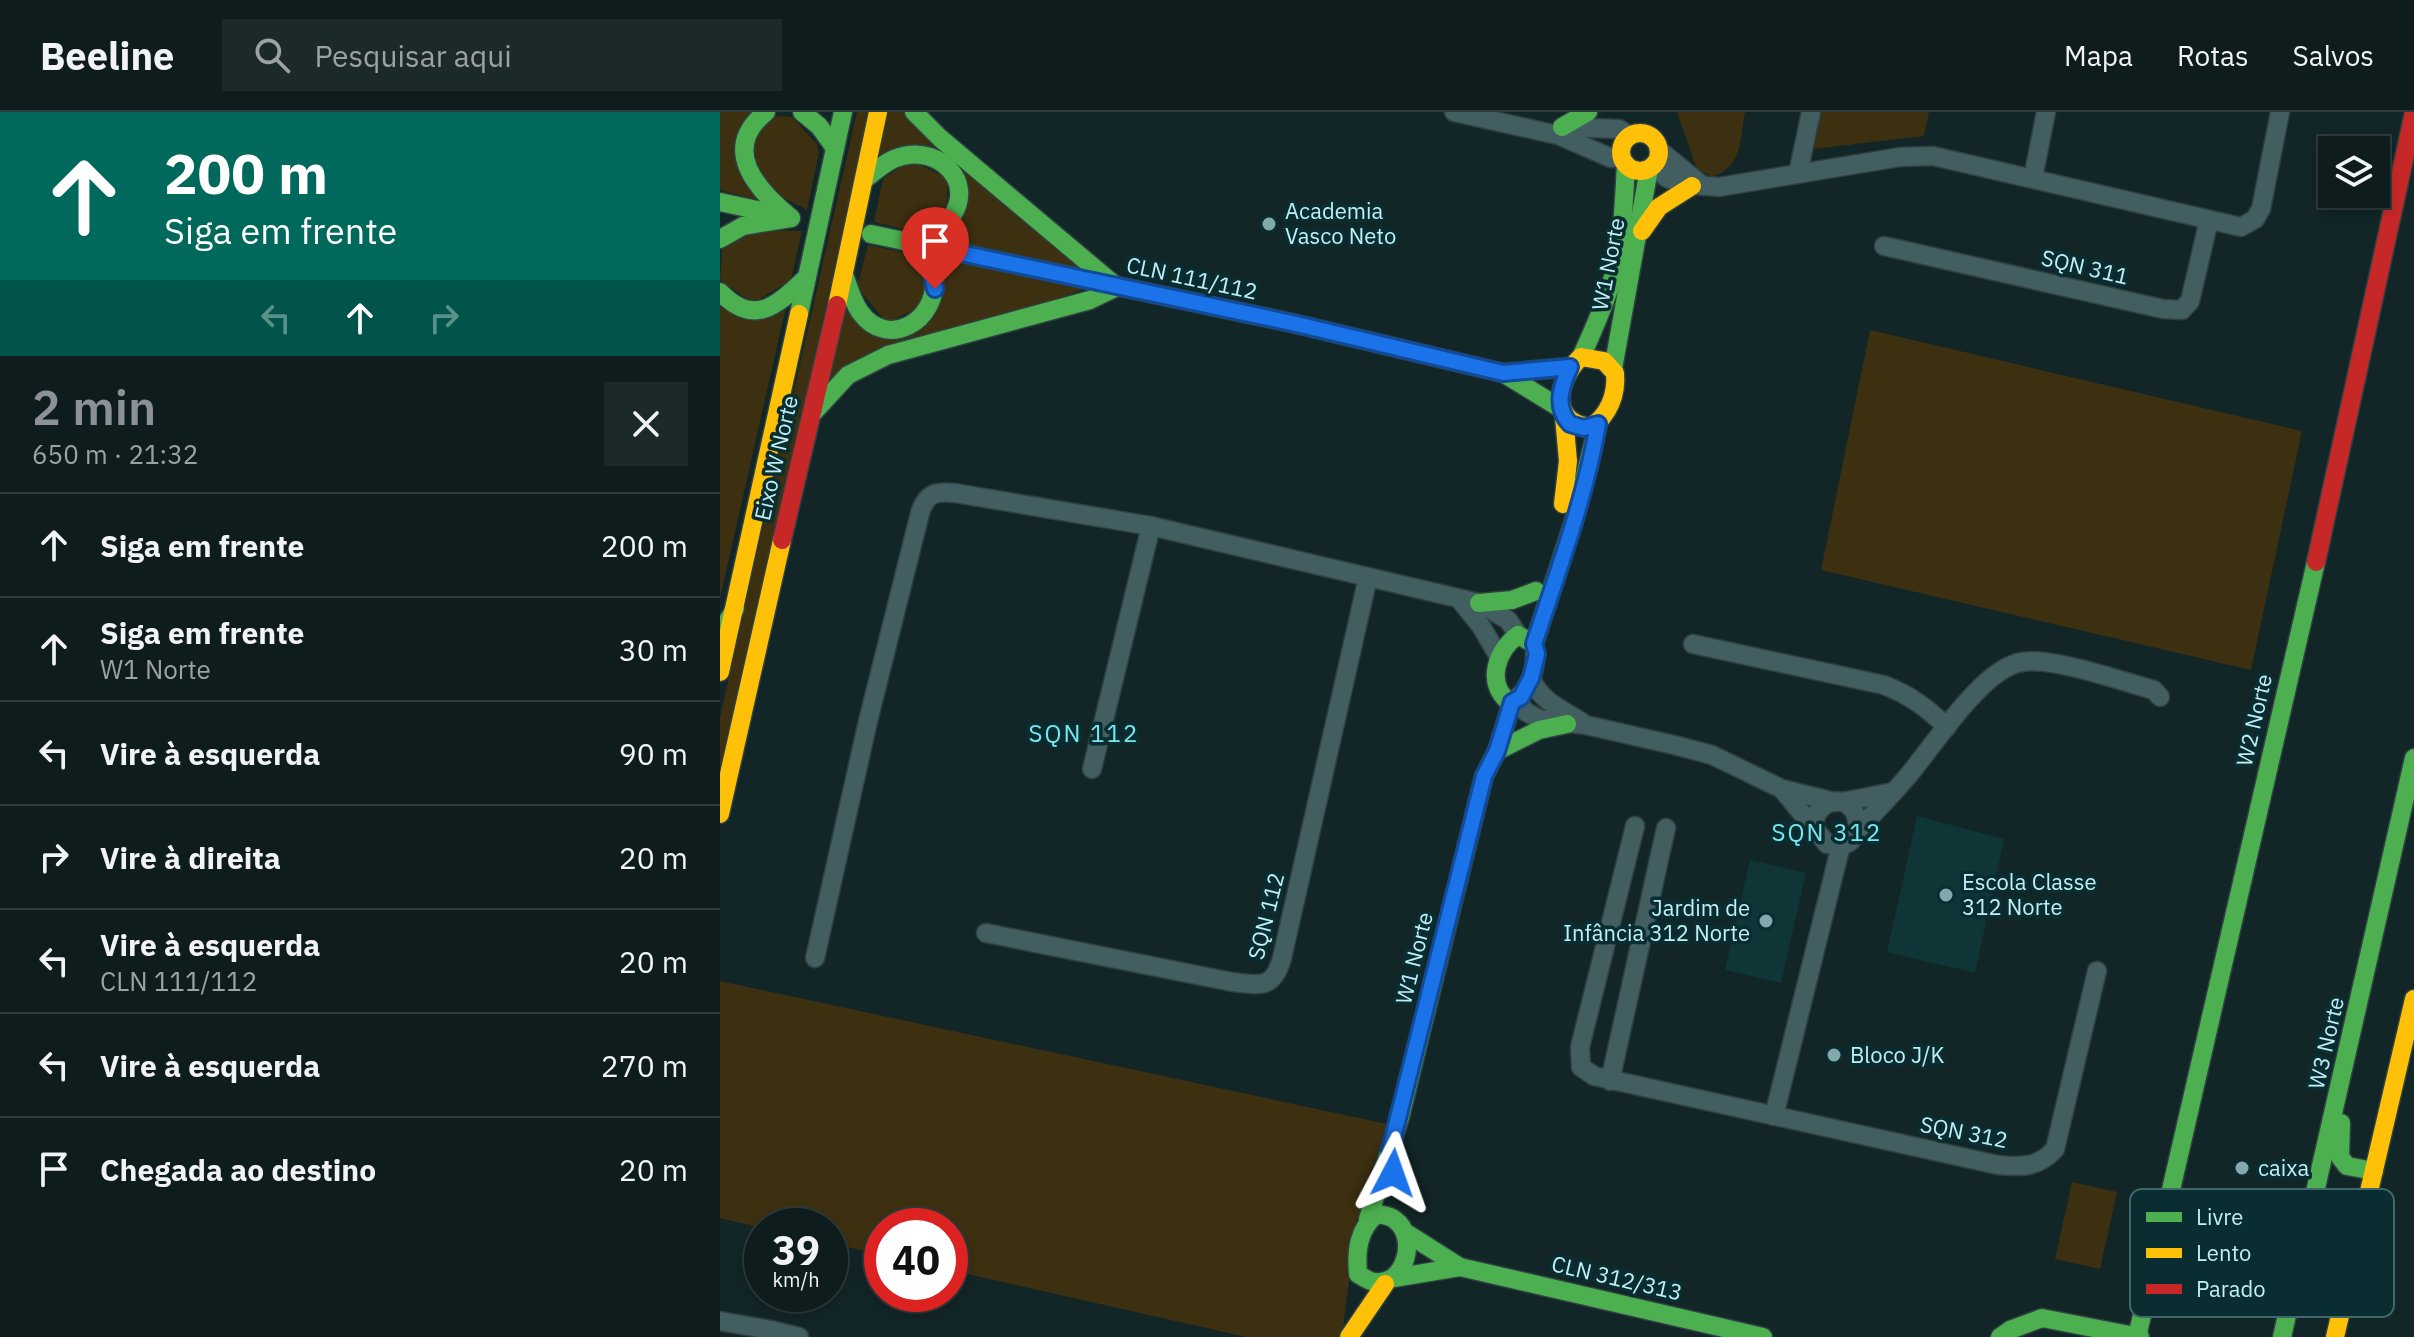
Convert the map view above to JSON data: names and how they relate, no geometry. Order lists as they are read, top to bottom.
{
  "streets": {
    "main road": [
      "W1 Norte",
      "CLN 111/112",
      "Eixo W Norte",
      "W2 Norte",
      "W3 Norte",
      "CLN 312/313"
    ],
    "street": ["SQN 311", "SQN 112", "SQN 312"]
  },
  "crossings": [
    ["W1 Norte", "CLN 111/112"],
    ["W1 Norte", "CLN 312/313"]
  ],
  "districts": ["SQN 112", "SQN 312"],
  "places": [
    "Academia Vasco Neto",
    "Escola Classe 312 Norte",
    "Jardim de Infância 312 Norte",
    "Bloco J/K",
    "caixa"
  ],
  "legend": ["Livre", "Lento", "Parado"],
  "page": {
    "header": "Beeline",
    "search": "Pesquisar aqui",
    "nav": ["Mapa", "Rotas", "Salvos"],
    "turn": ["200 m", "Siga em frente"],
    "heading": ["2 min", "650 m · 21:32"],
    "list": [
      {
        "name": "Siga em frente",
        "value": "200 m"
      },
      {
        "name": "Siga em frente",
        "note": "W1 Norte",
        "value": "30 m"
      },
      {
        "name": "Vire à esquerda",
        "value": "90 m"
      },
      {
        "name": "Vire à direita",
        "value": "20 m"
      },
      {
        "name": "Vire à esquerda",
        "note": "CLN 111/112",
        "value": "20 m"
      },
      {
        "name": "Vire à esquerda",
        "value": "270 m"
      },
      {
        "name": "Chegada ao destino",
        "value": "20 m"
      }
    ],
    "speed": "39 km/h",
    "limit": "40"
  }
}
